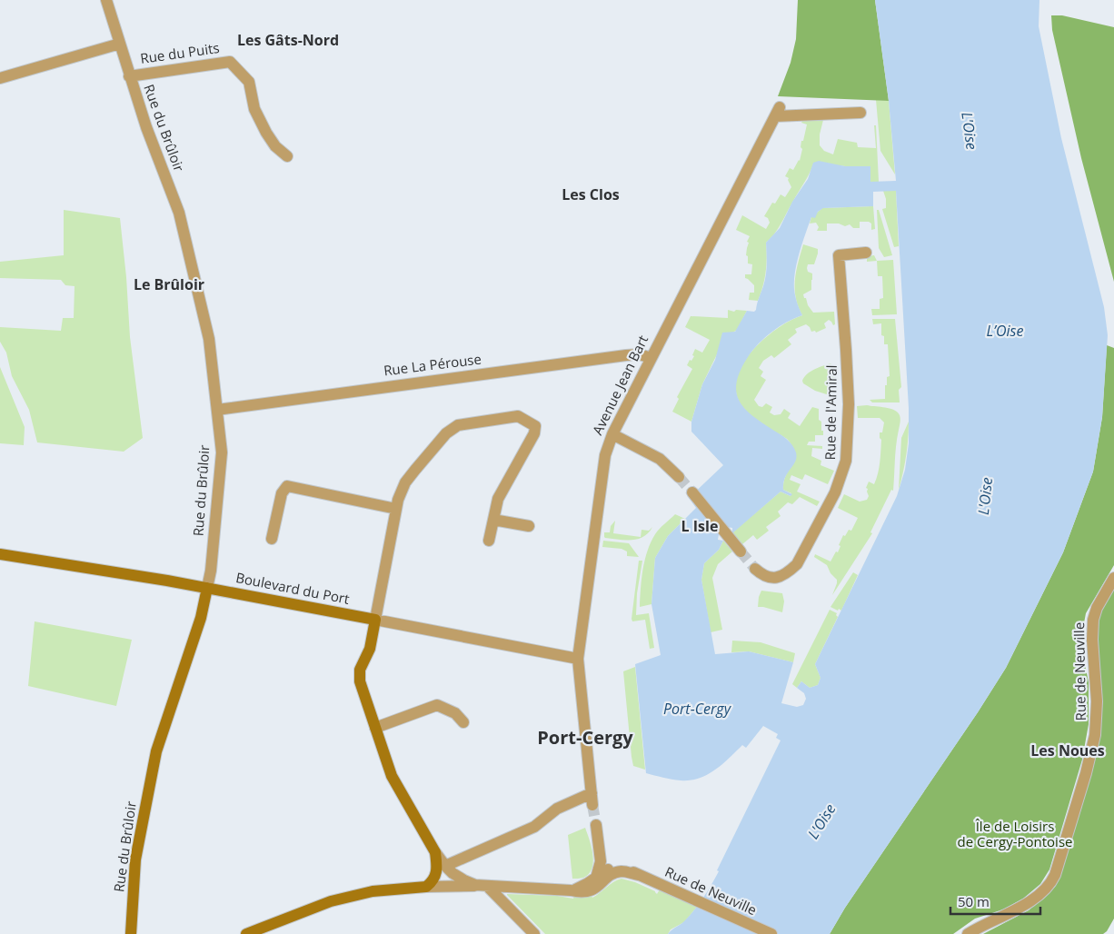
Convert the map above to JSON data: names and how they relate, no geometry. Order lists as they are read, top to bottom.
{
  "streets": {
    "street": [
      "Rue du Puits",
      "Rue du Brûloir",
      "Rue La Pérouse",
      "Avenue Jean Bart",
      "Rue de l'Amiral",
      "Boulevard du Port",
      "Rue de Neuville"
    ]
  },
  "crossings": [
    ["Rue du Puits", "Rue du Brûloir"],
    ["Rue du Brûloir", "Rue La Pérouse"],
    ["Rue du Brûloir", "Boulevard du Port"],
    ["Rue La Pérouse", "Avenue Jean Bart"],
    ["Avenue Jean Bart", "Boulevard du Port"],
    ["Avenue Jean Bart", "Rue de Neuville"]
  ],
  "districts": [
    "Les Gâts-Nord",
    "Les Clos",
    "Le Brûloir",
    "L Isle",
    "Port-Cergy",
    "Les Noues"
  ],
  "water": ["L'Oise", "L’Oise", "Port-Cergy"],
  "parks": ["Île de Loisirs de Cergy-Pontoise"],
  "scale_bar": "50 m"
}
